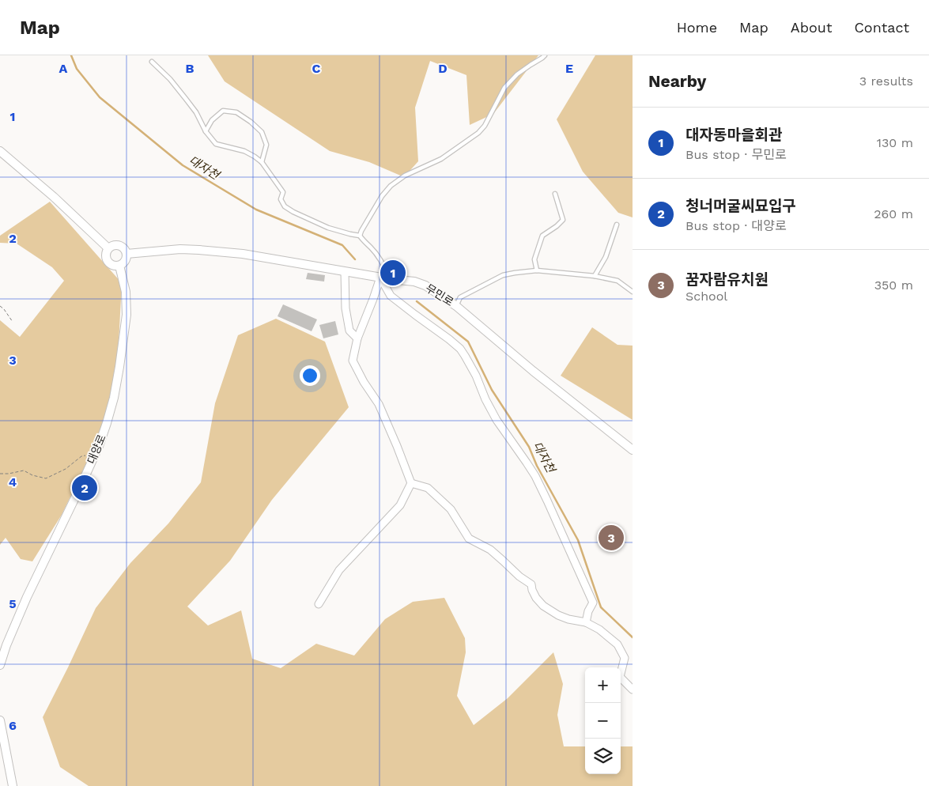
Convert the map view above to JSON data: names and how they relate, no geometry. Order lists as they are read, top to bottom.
{
  "streets": {
    "street": ["무민로", "대양로"]
  },
  "crossings": [
    ["무민로", "대양로"]
  ],
  "water": ["대자천"],
  "page": {
    "header": "Map",
    "nav": [
      "Home",
      "Map",
      "About",
      "Contact"
    ],
    "heading": ["Nearby", "3 results"],
    "list": [
      {
        "mark": "1",
        "name": "대자동마을회관",
        "note": "Bus stop · 무민로",
        "value": "130 m"
      },
      {
        "mark": "2",
        "name": "청너머굴씨묘입구",
        "note": "Bus stop · 대양로",
        "value": "260 m"
      },
      {
        "mark": "3",
        "name": "꿈자람유치원",
        "note": "School",
        "value": "350 m"
      }
    ],
    "pins": ["1", "2", "3"],
    "map_buttons": ["+", "−"]
  },
  "grid": {
    "columns": [
      "A",
      "B",
      "C",
      "D",
      "E"
    ],
    "rows": [
      "1",
      "2",
      "3",
      "4",
      "5",
      "6"
    ]
  }
}
